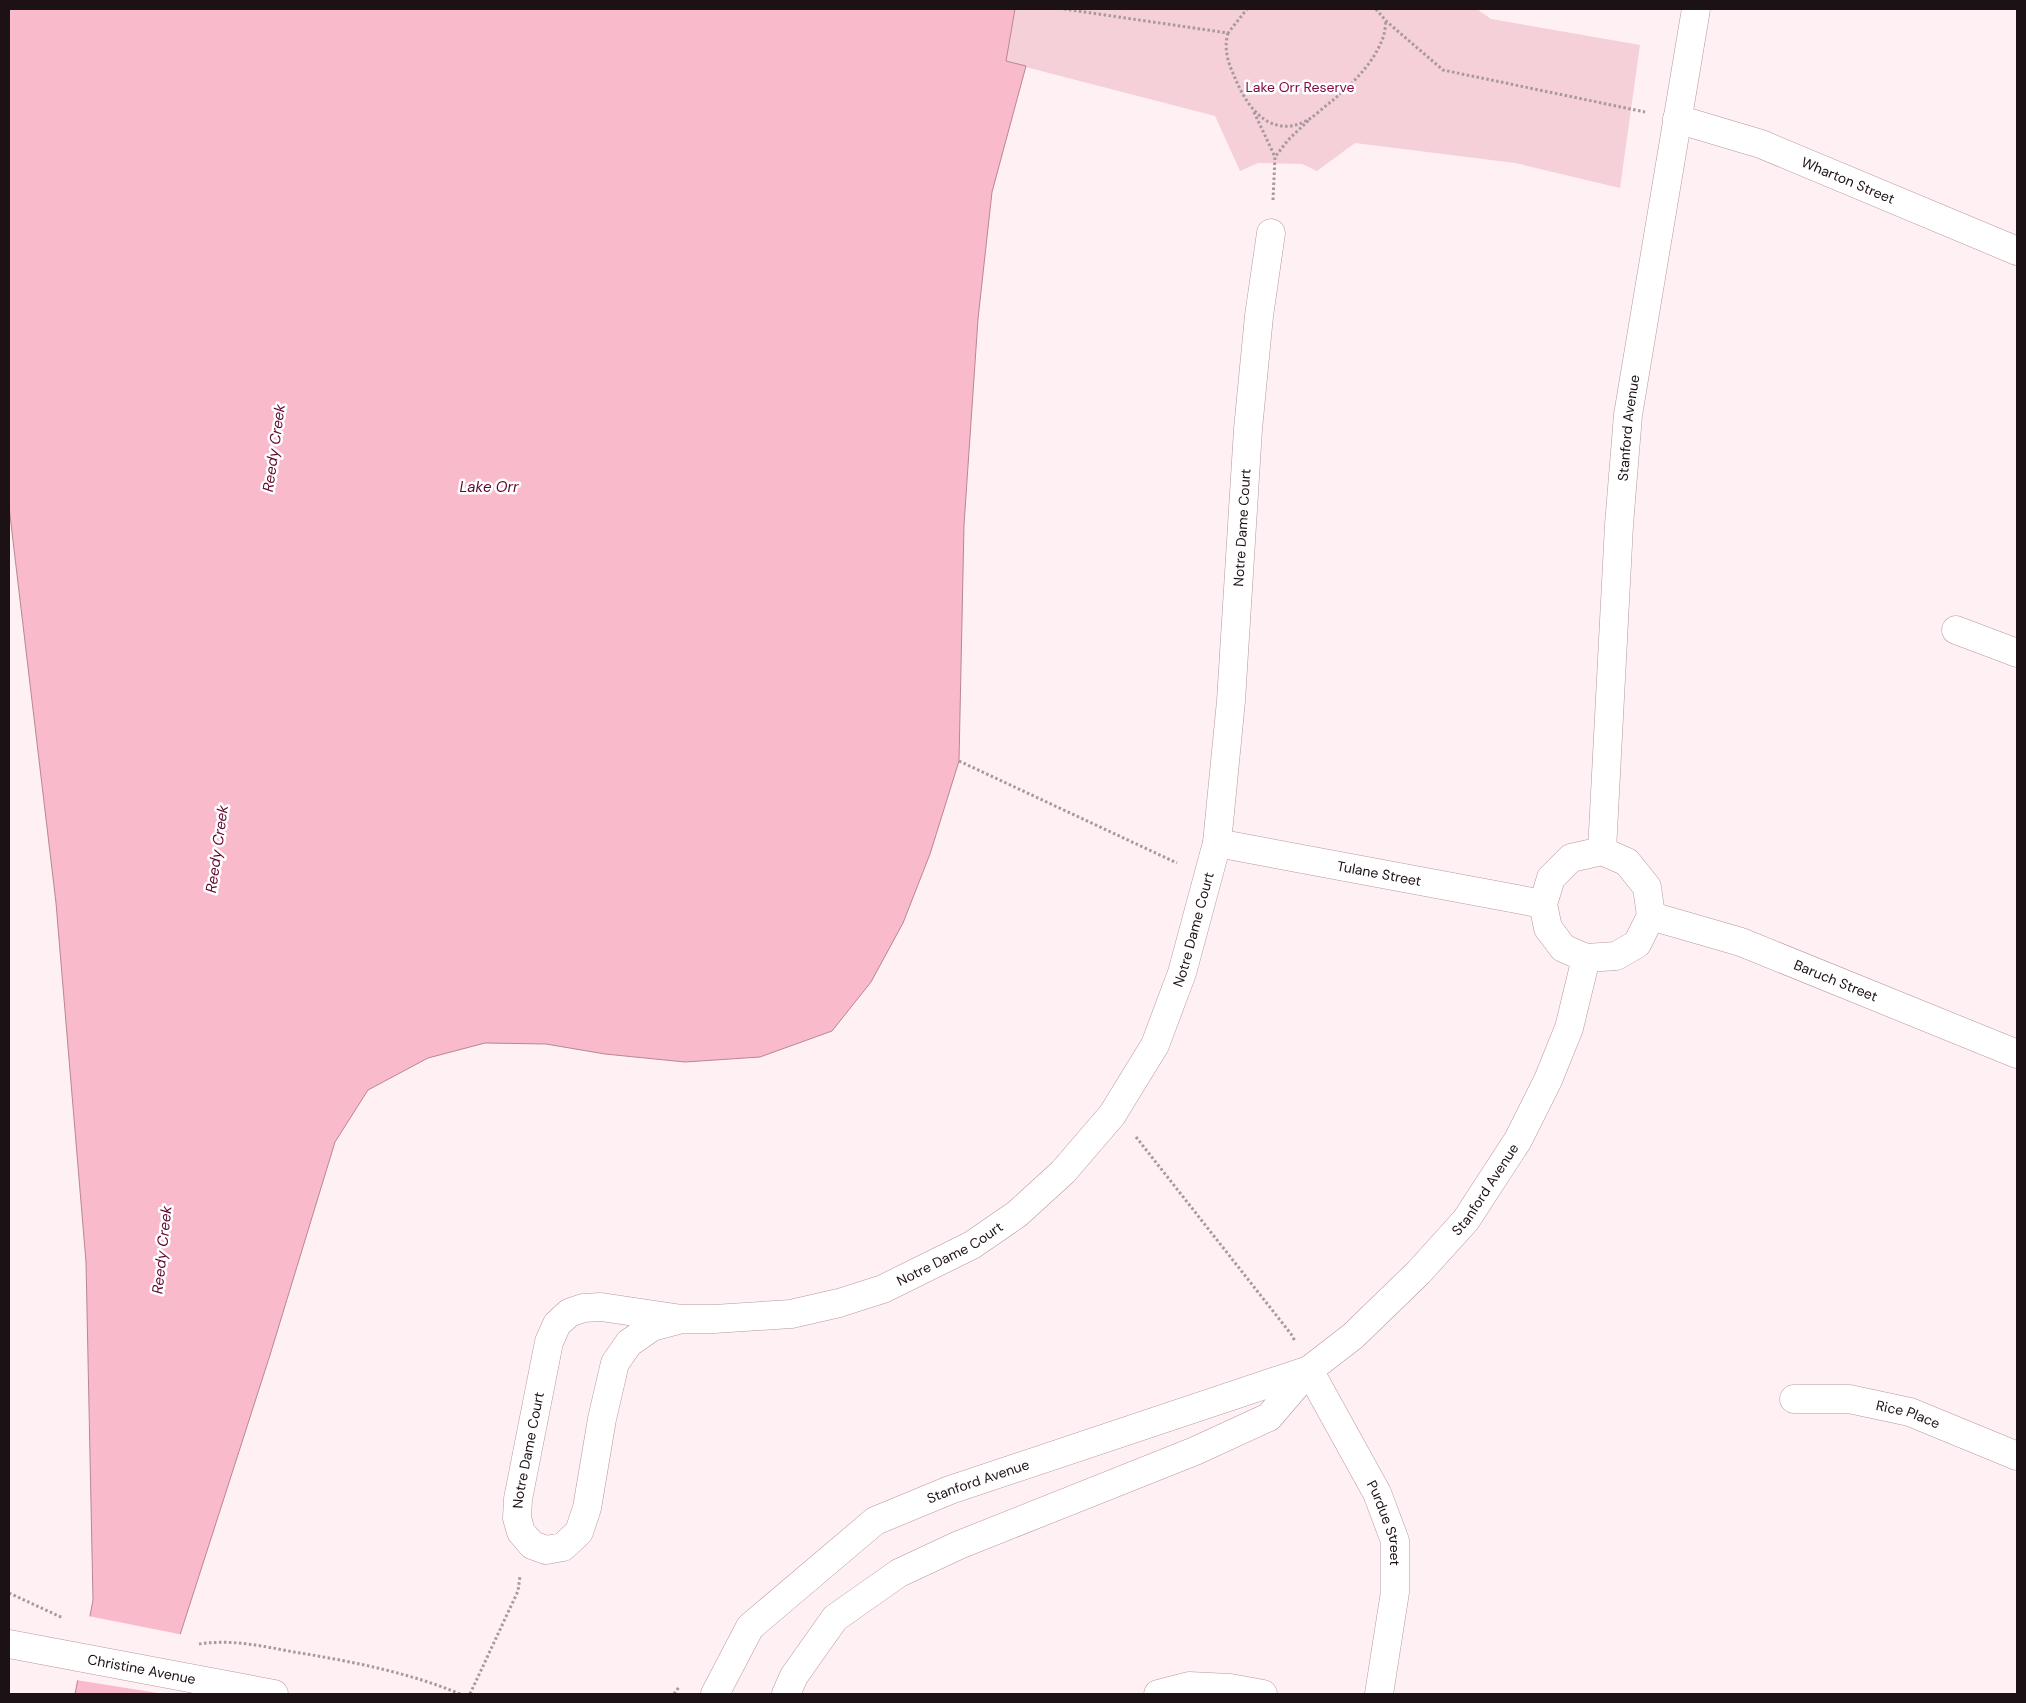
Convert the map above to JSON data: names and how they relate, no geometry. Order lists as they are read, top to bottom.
{
  "streets": {
    "street": [
      "Wharton Street",
      "Stanford Avenue",
      "Notre Dame Court",
      "Tulane Street",
      "Baruch Street",
      "Rice Place",
      "Purdue Street",
      "Christine Avenue"
    ]
  },
  "crossings": [
    ["Wharton Street", "Stanford Avenue"],
    ["Stanford Avenue", "Tulane Street"],
    ["Stanford Avenue", "Baruch Street"],
    ["Stanford Avenue", "Purdue Street"],
    ["Notre Dame Court", "Tulane Street"],
    ["Tulane Street", "Baruch Street"]
  ],
  "water": ["Reedy Creek", "Lake Orr"],
  "parks": ["Lake Orr Reserve"]
}
